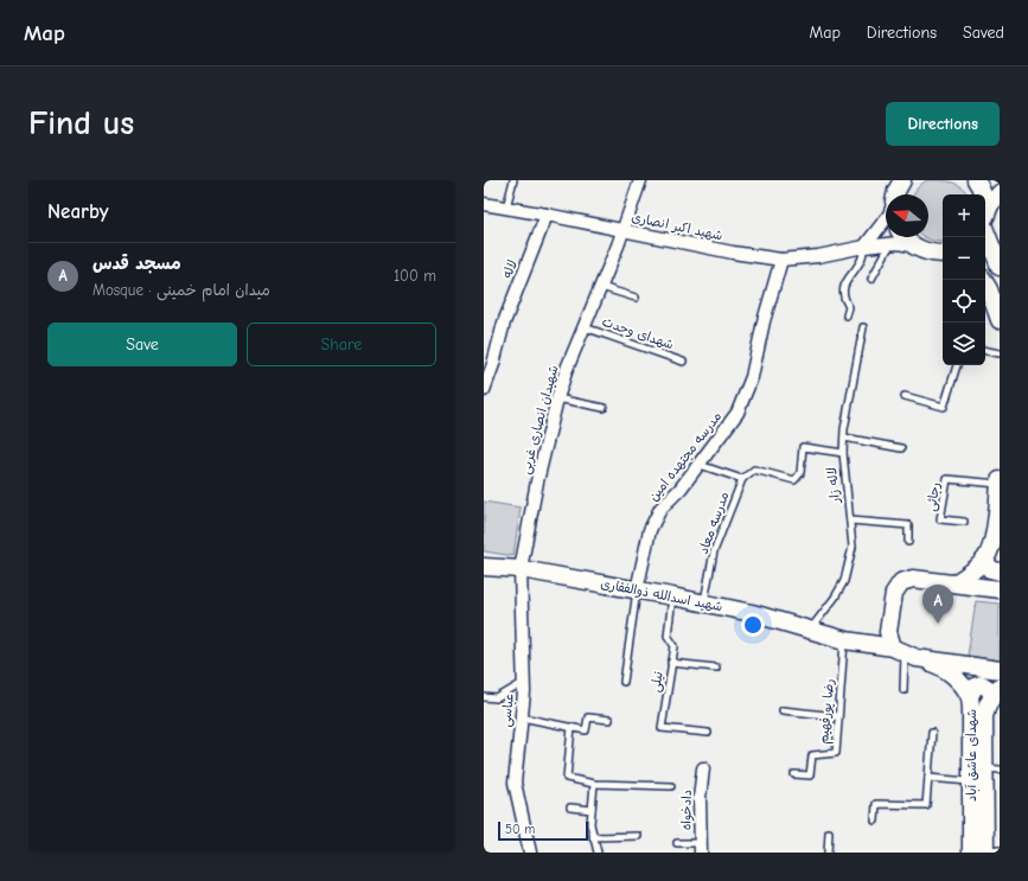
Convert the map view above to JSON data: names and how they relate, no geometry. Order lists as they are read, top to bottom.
{
  "streets": {
    "main road": ["شهید اسدالله ذوالفقاری", "شهدای عاشق آباد"],
    "street": [
      "شهید اکبر انصاری",
      "لاله",
      "شهیدان انصاری غربی",
      "مدرسه مجتهده امین",
      "عباسی",
      "دادخواه"
    ],
    "lane": [
      "شهدای وحدت",
      "لاله زار",
      "رجائی",
      "مدرسه معاد",
      "نیلی",
      "رضا پورفهیم"
    ]
  },
  "crossings": [
    ["شهید اکبر انصاری", "لاله"],
    ["شهید اکبر انصاری", "شهیدان انصاری غربی"],
    ["شهید اکبر انصاری", "مدرسه مجتهده امین"],
    ["شهدای وحدت", "شهیدان انصاری غربی"],
    ["شهیدان انصاری غربی", "شهید اسدالله ذوالفقاری"],
    ["شهیدان انصاری غربی", "عباسی"],
    ["مدرسه مجتهده امین", "شهید اسدالله ذوالفقاری"],
    ["لاله زار", "شهید اسدالله ذوالفقاری"],
    ["مدرسه معاد", "شهید اسدالله ذوالفقاری"],
    ["شهید اسدالله ذوالفقاری", "نیلی"],
    ["شهید اسدالله ذوالفقاری", "عباسی"],
    ["شهید اسدالله ذوالفقاری", "رضا پورفهیم"],
    ["شهید اسدالله ذوالفقاری", "شهدای عاشق آباد"]
  ],
  "scale_bar": "50 m",
  "north": "left",
  "page": {
    "header": "Map",
    "nav": ["Map", "Directions", "Saved"],
    "buttons": [
      "Directions",
      ["Save", "Share"]
    ],
    "title": "Find us",
    "heading": "Nearby",
    "map_buttons": ["+", "−"],
    "list": [
      {
        "mark": "A",
        "name": "مسجد قدس",
        "note": "Mosque · میدان امام خمینی",
        "value": "100 m"
      }
    ],
    "pins": "A",
    "scale": "50 m"
  }
}
